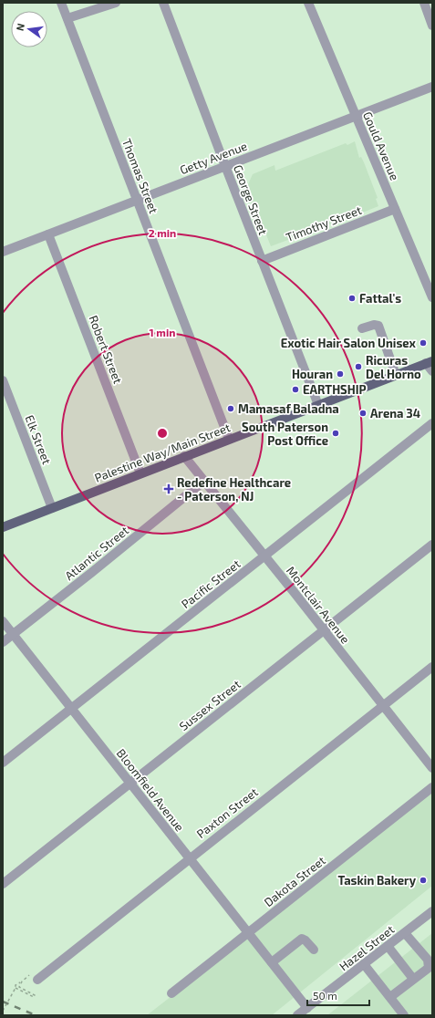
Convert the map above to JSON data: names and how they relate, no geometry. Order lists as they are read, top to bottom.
{
  "streets": {
    "main road": ["Palestine Way/Main Street"],
    "street": [
      "Gould Avenue",
      "Getty Avenue",
      "Thomas Street",
      "George Street",
      "Timothy Street",
      "Robert Street",
      "Elk Street",
      "Atlantic Street",
      "Pacific Street",
      "Montclair Avenue",
      "Sussex Street",
      "Bloomfield Avenue",
      "Paxton Street",
      "Dakota Street",
      "Hazel Street"
    ]
  },
  "crossings": [
    ["Gould Avenue", "Getty Avenue"],
    ["Gould Avenue", "Timothy Street"],
    ["Getty Avenue", "Thomas Street"],
    ["Getty Avenue", "George Street"],
    ["Getty Avenue", "Robert Street"],
    ["Thomas Street", "Palestine Way/Main Street"],
    ["George Street", "Timothy Street"],
    ["George Street", "Palestine Way/Main Street"],
    ["Robert Street", "Palestine Way/Main Street"],
    ["Elk Street", "Palestine Way/Main Street"],
    ["Palestine Way/Main Street", "Montclair Avenue"],
    ["Atlantic Street", "Montclair Avenue"],
    ["Atlantic Street", "Bloomfield Avenue"],
    ["Pacific Street", "Montclair Avenue"],
    ["Pacific Street", "Bloomfield Avenue"],
    ["Montclair Avenue", "Sussex Street"],
    ["Montclair Avenue", "Paxton Street"],
    ["Sussex Street", "Bloomfield Avenue"],
    ["Bloomfield Avenue", "Paxton Street"],
    ["Bloomfield Avenue", "Dakota Street"],
    ["Bloomfield Avenue", "Hazel Street"]
  ],
  "places": {
    "other": [
      "Fattal's",
      "Exotic Hair Salon Unisex",
      "Ricuras Del Horno",
      "Houran",
      "EARTHSHIP",
      "Mamasaf Baladna",
      "Arena 34",
      "South Paterson Post Office",
      "Taskin Bakery"
    ],
    "health": ["Redefine Healthcare - Paterson, NJ"]
  },
  "scale_bar": "50 m",
  "north": "left",
  "rings": ["2 min", "1 min"]
}
